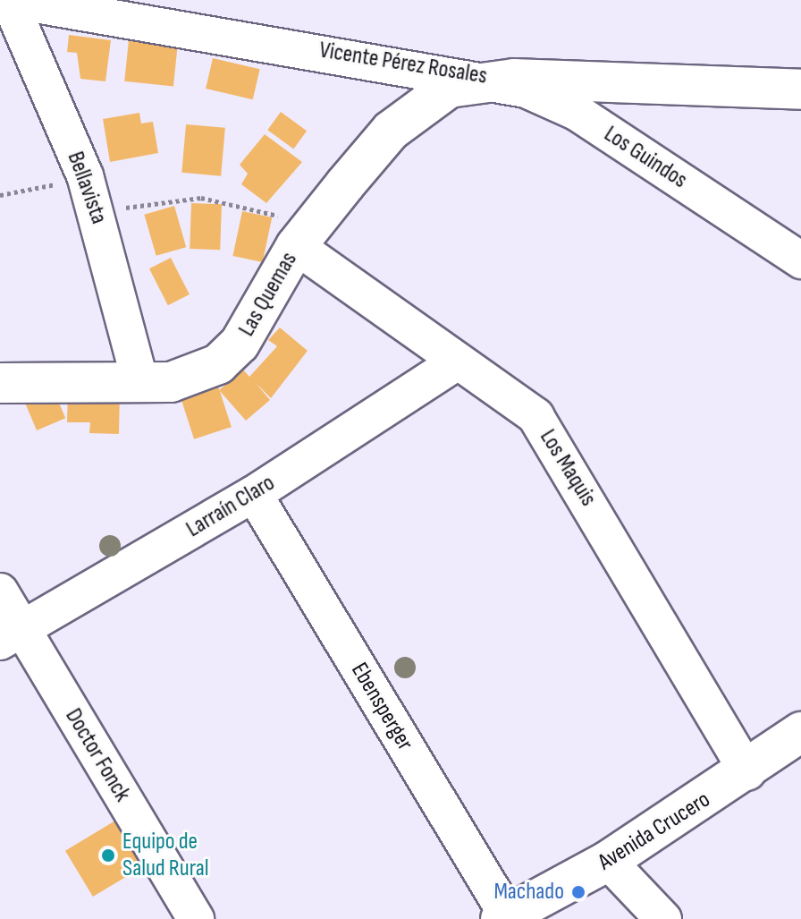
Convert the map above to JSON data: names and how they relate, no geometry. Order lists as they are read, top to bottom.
{
  "streets": {
    "main road": ["Vicente Pérez Rosales", "Las Quemas", "Avenida Crucero"],
    "street": [
      "Los Guindos",
      "Bellavista",
      "Los Maquis",
      "Larraín Claro",
      "Ebensperger",
      "Doctor Fonck"
    ]
  },
  "crossings": [
    ["Vicente Pérez Rosales", "Los Guindos"],
    ["Vicente Pérez Rosales", "Bellavista"],
    ["Vicente Pérez Rosales", "Las Quemas"],
    ["Los Guindos", "Las Quemas"],
    ["Bellavista", "Las Quemas"],
    ["Las Quemas", "Los Maquis"],
    ["Los Maquis", "Larraín Claro"],
    ["Los Maquis", "Avenida Crucero"],
    ["Larraín Claro", "Ebensperger"],
    ["Larraín Claro", "Doctor Fonck"],
    ["Ebensperger", "Avenida Crucero"]
  ],
  "places": ["Equipo de Salud Rural", "Machado"]
}
